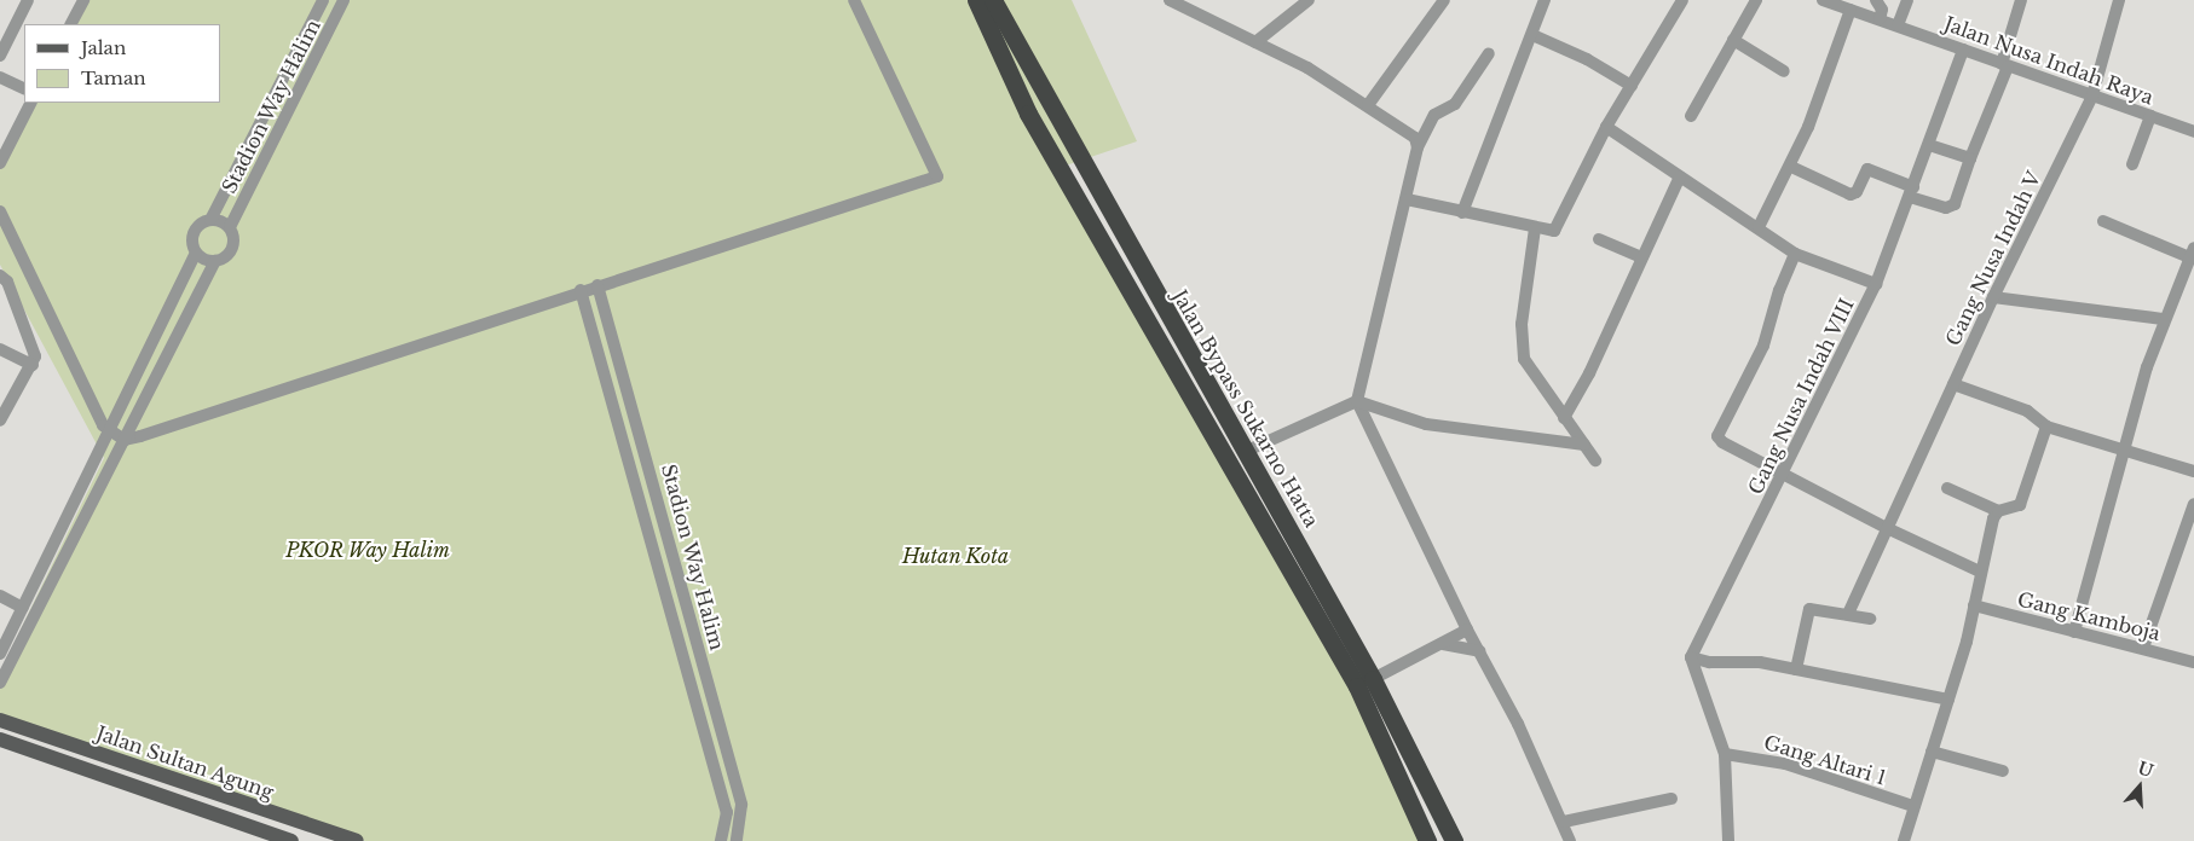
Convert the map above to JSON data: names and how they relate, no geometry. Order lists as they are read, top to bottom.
{
  "streets": {
    "highway": ["Jalan Bypass Sukarno Hatta"],
    "main road": ["Jalan Sultan Agung"],
    "street": [
      "Jalan Nusa Indah Raya",
      "Stadion Way Halim",
      "Gang Nusa Indah V",
      "Gang Nusa Indah VIII",
      "Gang Kamboja",
      "Gang Altari 1"
    ]
  },
  "crossings": [
    ["Jalan Nusa Indah Raya", "Gang Nusa Indah V"],
    ["Jalan Nusa Indah Raya", "Gang Nusa Indah VIII"]
  ],
  "parks": ["PKOR Way Halim", "Hutan Kota"],
  "legend": ["Jalan", "Taman"],
  "north": "top"
}
